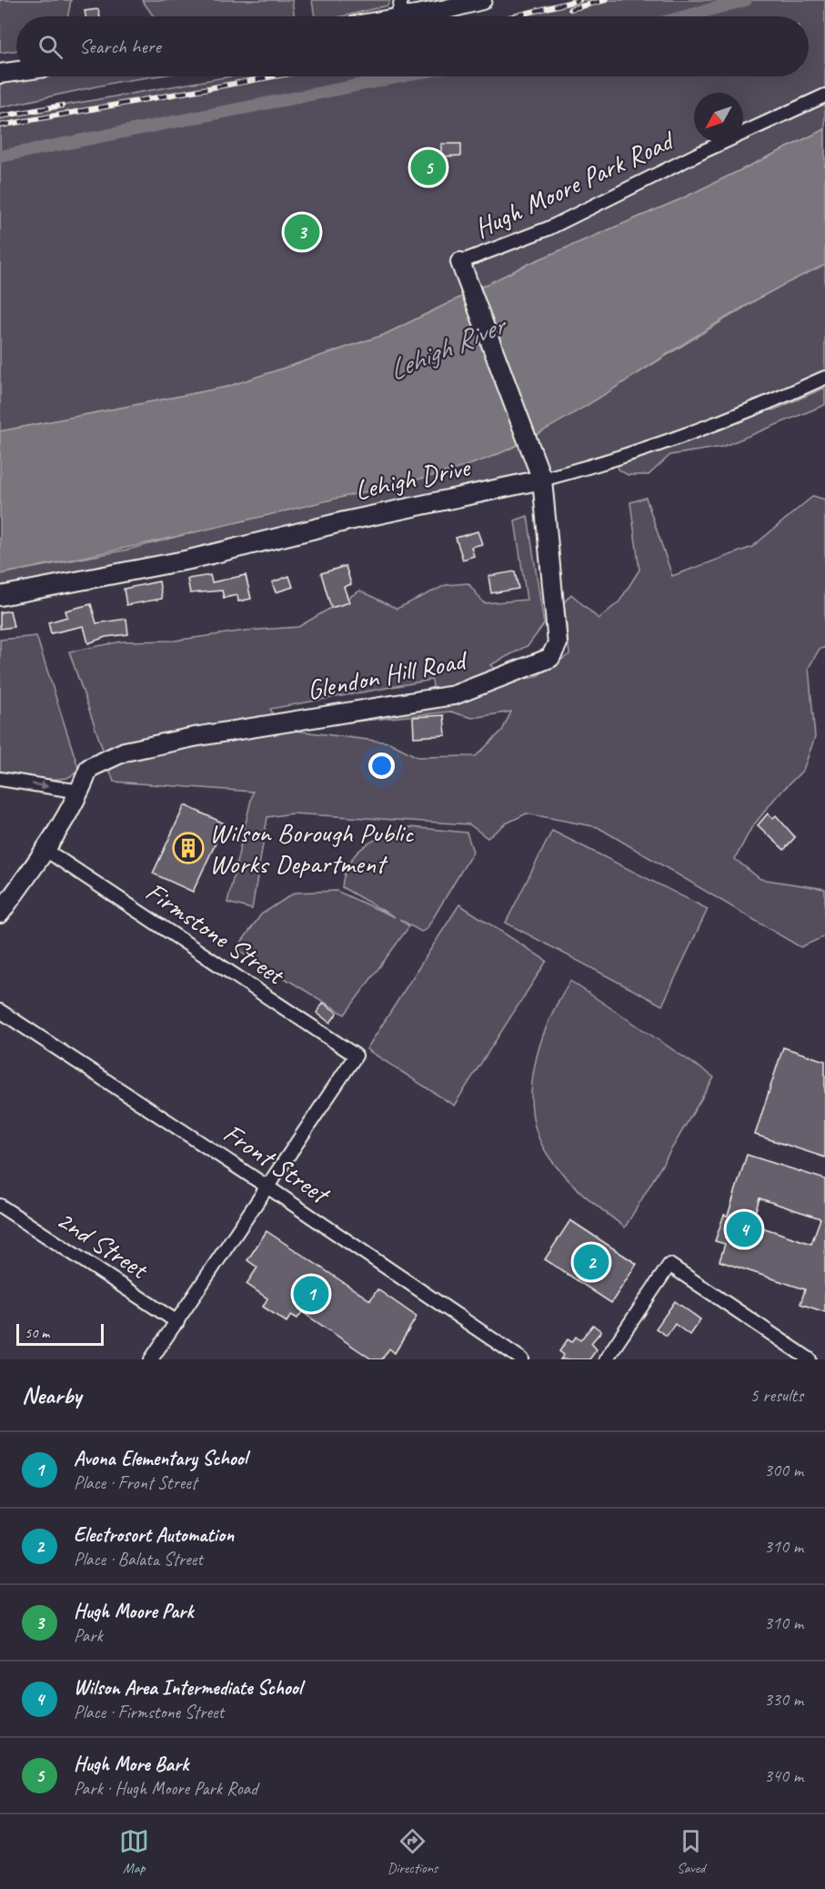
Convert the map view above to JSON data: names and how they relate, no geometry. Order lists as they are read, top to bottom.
{
  "streets": {
    "street": [
      "Hugh Moore Park Road",
      "Lehigh Drive",
      "Glendon Hill Road",
      "Firmstone Street",
      "Front Street",
      "2nd Street"
    ]
  },
  "crossings": [
    ["Hugh Moore Park Road", "Glendon Hill Road"],
    ["Lehigh Drive", "Glendon Hill Road"],
    ["Glendon Hill Road", "Firmstone Street"],
    ["Firmstone Street", "Front Street"]
  ],
  "water": ["Lehigh River"],
  "places": {
    "building": ["Wilson Borough Public Works Department"]
  },
  "scale_bar": "50 m",
  "north": "bottom left",
  "page": {
    "search": "Search here",
    "pins": [
      "5",
      "3",
      "4",
      "2",
      "1"
    ],
    "scale": "50 m",
    "heading": ["Nearby", "5 results"],
    "list": [
      {
        "mark": "1",
        "name": "Avona Elementary School",
        "note": "Place · Front Street",
        "value": "300 m"
      },
      {
        "mark": "2",
        "name": "Electrosort Automation",
        "note": "Place · Balata Street",
        "value": "310 m"
      },
      {
        "mark": "3",
        "name": "Hugh Moore Park",
        "note": "Park",
        "value": "310 m"
      },
      {
        "mark": "4",
        "name": "Wilson Area Intermediate School",
        "note": "Place · Firmstone Street",
        "value": "330 m"
      },
      {
        "mark": "5",
        "name": "Hugh More Bark",
        "note": "Park · Hugh Moore Park Road",
        "value": "340 m"
      }
    ],
    "nav": ["Map", "Directions", "Saved"]
  }
}
